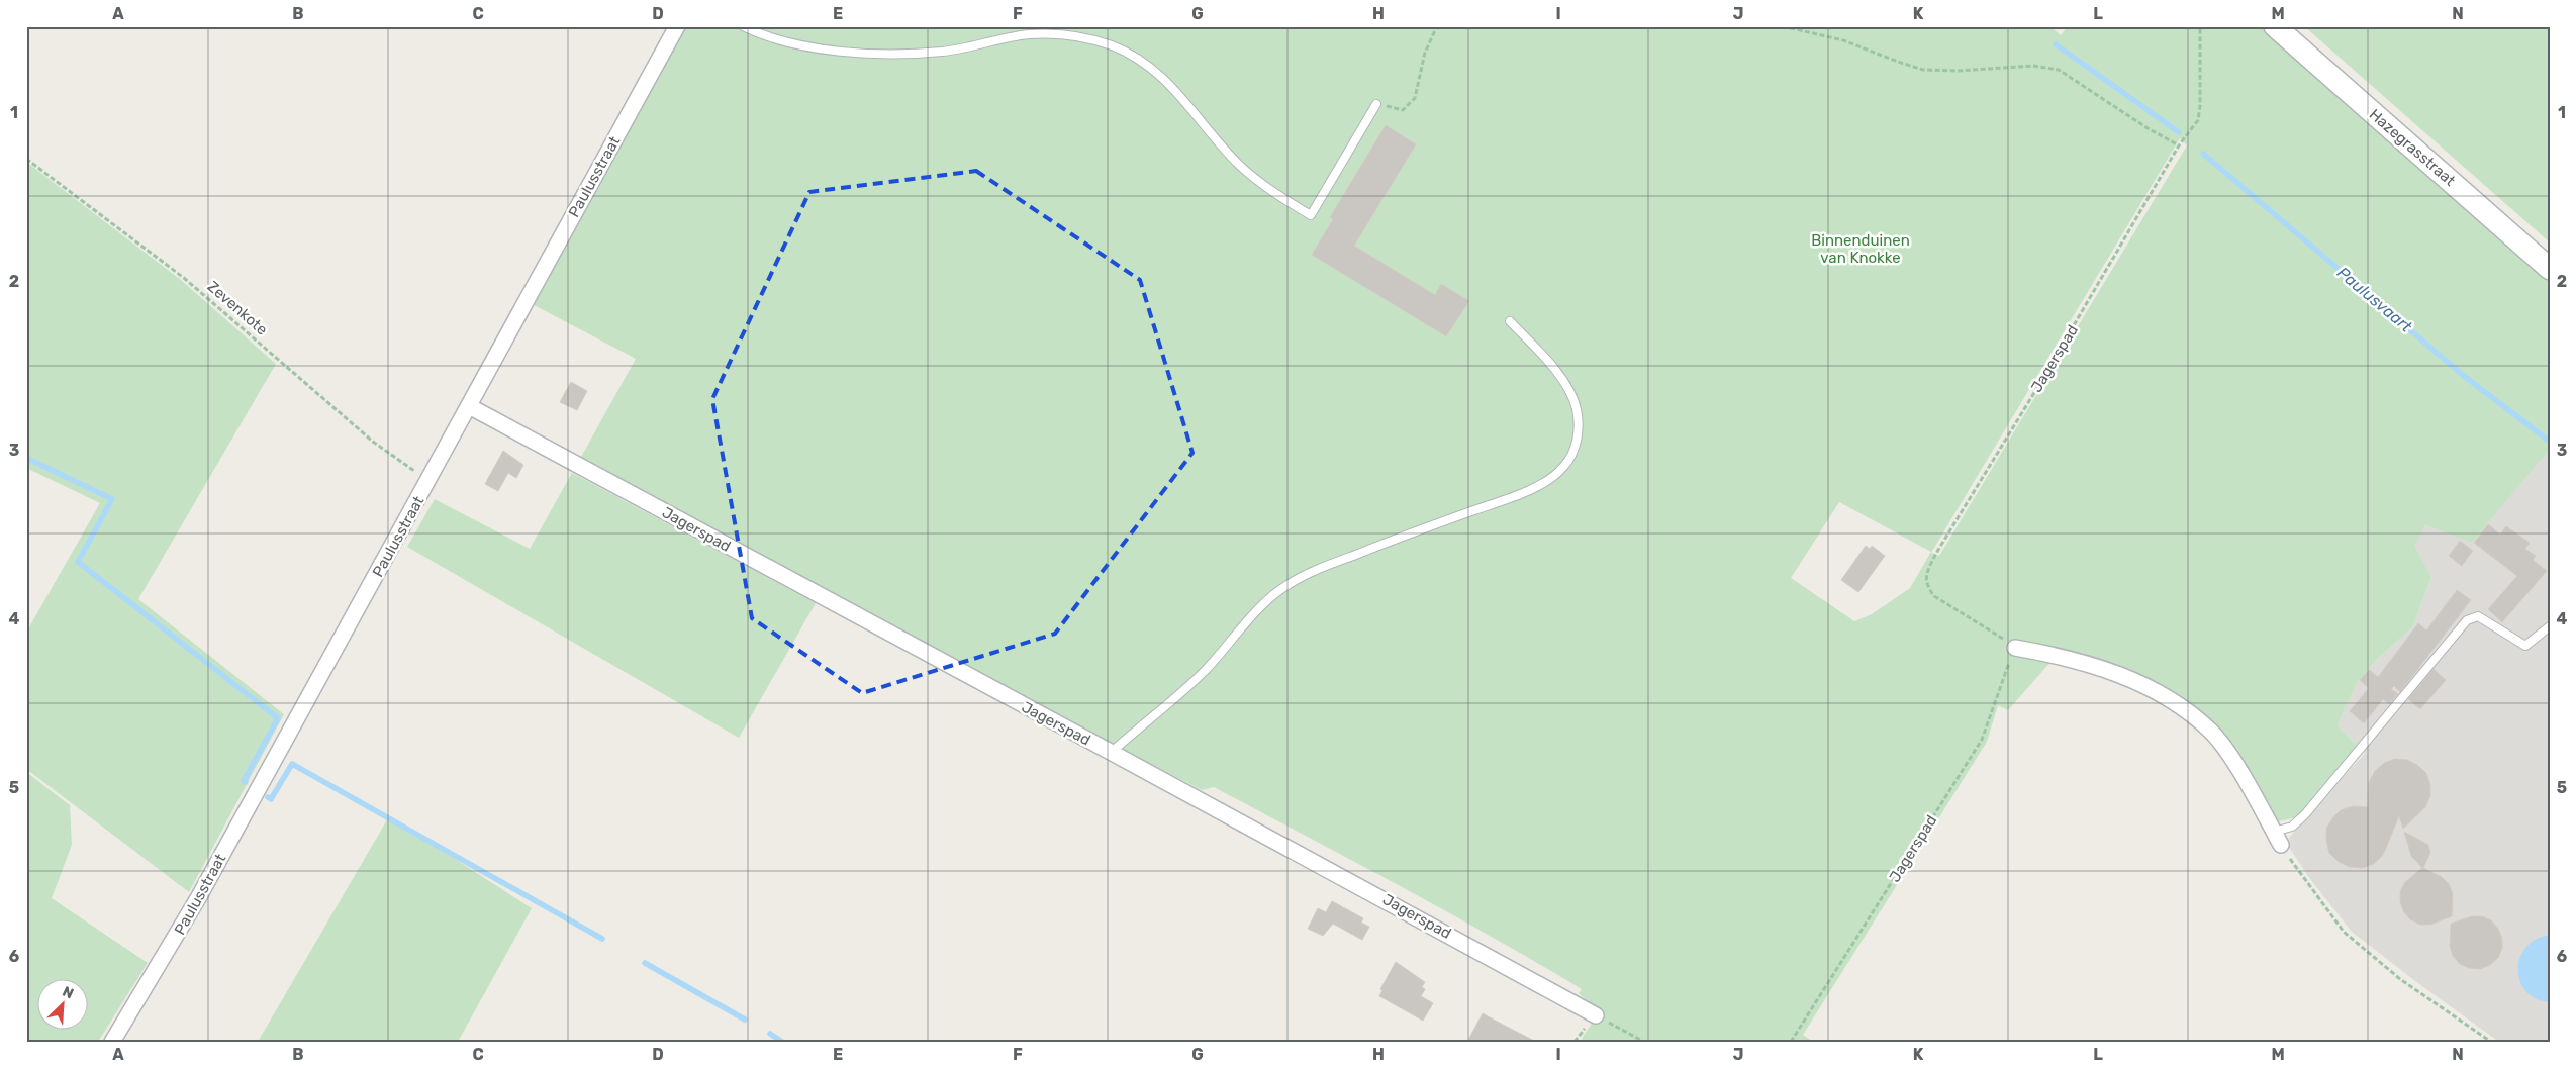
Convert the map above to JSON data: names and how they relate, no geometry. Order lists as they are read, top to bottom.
{
  "streets": {
    "street": ["Hazegrasstraat", "Paulusstraat", "Jagerspad"],
    "path": ["Zevenkote"]
  },
  "crossings": [
    ["Paulusstraat", "Zevenkote"],
    ["Paulusstraat", "Jagerspad"]
  ],
  "water": ["Paulusvaart"],
  "parks": ["Binnenduinen van Knokke"],
  "north": "top right",
  "grid": {
    "columns": [
      "A",
      "B",
      "C",
      "D",
      "E",
      "F",
      "G",
      "H",
      "I",
      "J",
      "K",
      "L",
      "M",
      "N"
    ],
    "rows": [
      "1",
      "2",
      "3",
      "4",
      "5",
      "6"
    ]
  }
}
